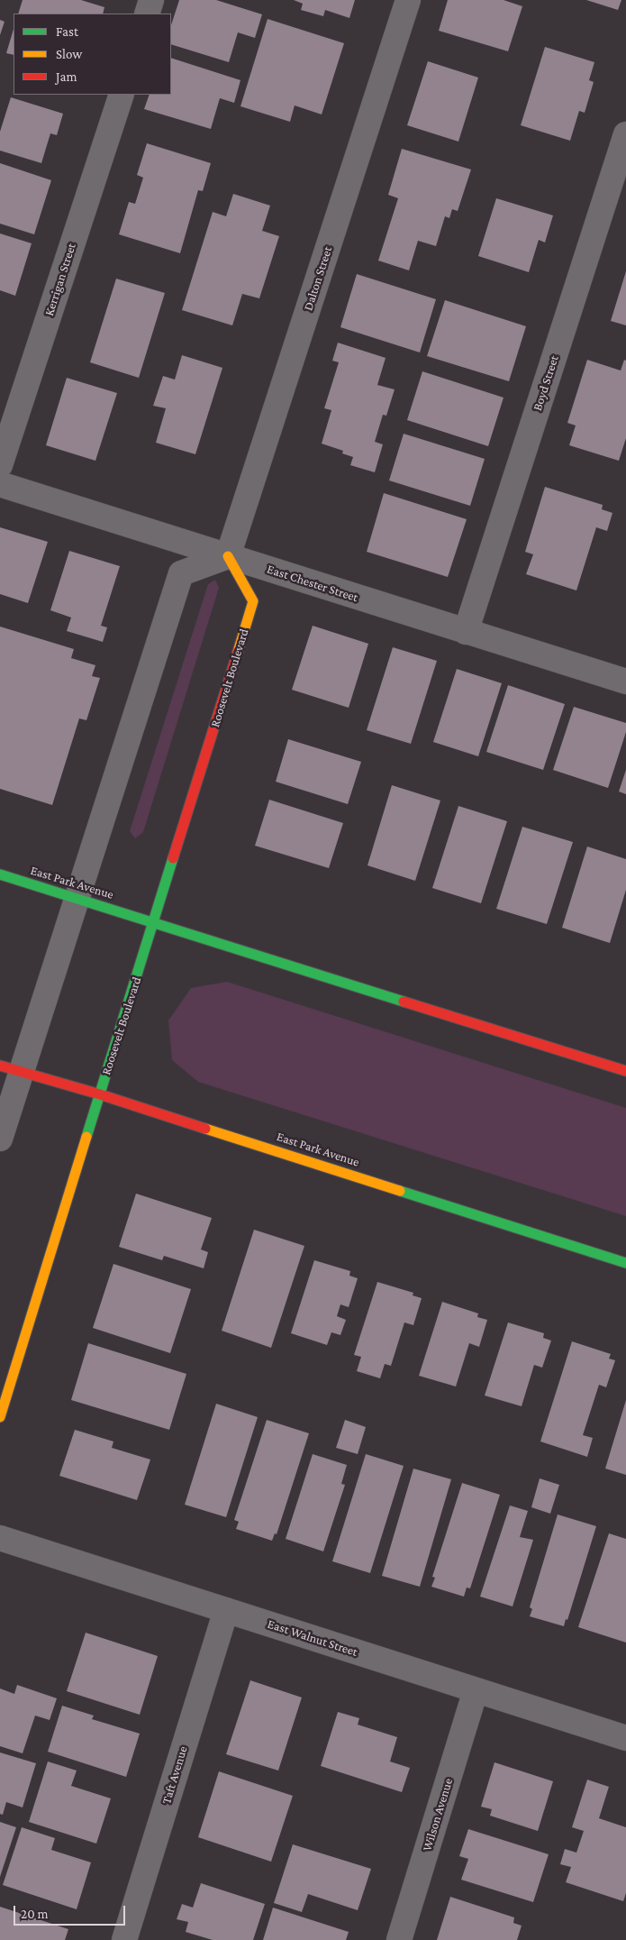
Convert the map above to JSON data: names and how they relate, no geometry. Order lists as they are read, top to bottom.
{
  "streets": {
    "main road": ["Roosevelt Boulevard", "East Park Avenue"],
    "street": [
      "Dalton Street",
      "Kerrigan Street",
      "Boyd Street",
      "East Chester Street",
      "East Walnut Street",
      "Taft Avenue",
      "Wilson Avenue"
    ]
  },
  "crossings": [
    ["Dalton Street", "East Chester Street"],
    ["Dalton Street", "Roosevelt Boulevard"],
    ["Boyd Street", "East Chester Street"],
    ["East Chester Street", "Roosevelt Boulevard"],
    ["Roosevelt Boulevard", "East Park Avenue"],
    ["East Walnut Street", "Taft Avenue"],
    ["East Walnut Street", "Wilson Avenue"]
  ],
  "legend": ["Fast", "Slow", "Jam"],
  "scale_bar": "20 m"
}
